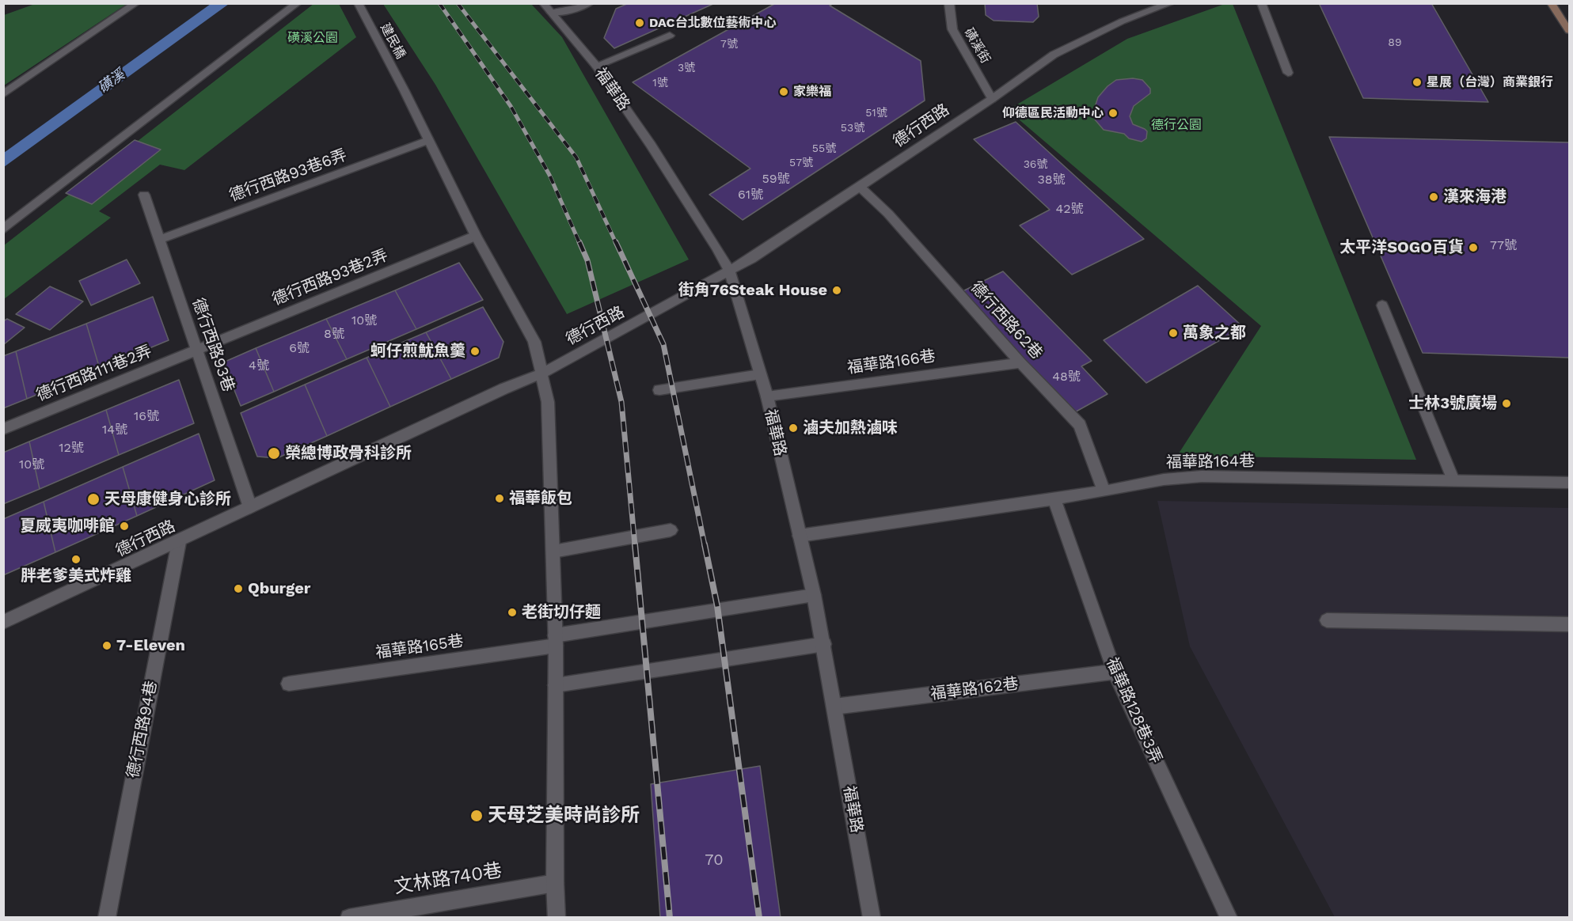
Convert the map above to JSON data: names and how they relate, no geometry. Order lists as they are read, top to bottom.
{
  "streets": {
    "street": [
      "建民橋",
      "磺溪街",
      "福華路",
      "德行西路",
      "德行西路93巷6弄",
      "德行西路93巷2弄",
      "德行西路62巷",
      "德行西路93巷",
      "福華路166巷",
      "德行西路111巷2弄",
      "福華路164巷",
      "福華路165巷",
      "福華路162巷",
      "福華路128巷3弄",
      "德行西路94巷",
      "文林路740巷"
    ]
  },
  "crossings": [
    ["建民橋", "德行西路93巷6弄"],
    ["磺溪街", "德行西路"],
    ["福華路", "德行西路"],
    ["福華路", "福華路166巷"],
    ["福華路", "福華路164巷"],
    ["福華路", "福華路165巷"],
    ["福華路", "福華路162巷"],
    ["德行西路", "德行西路62巷"],
    ["德行西路", "德行西路93巷"],
    ["德行西路", "德行西路94巷"],
    ["德行西路93巷6弄", "德行西路93巷"],
    ["德行西路93巷2弄", "德行西路93巷"],
    ["德行西路93巷2弄", "德行西路111巷2弄"],
    ["德行西路62巷", "福華路166巷"],
    ["德行西路62巷", "福華路164巷"],
    ["德行西路93巷", "德行西路111巷2弄"],
    ["福華路164巷", "福華路128巷3弄"],
    ["福華路162巷", "福華路128巷3弄"]
  ],
  "water": ["磺溪"],
  "parks": ["磺溪公園", "德行公園"],
  "places": [
    "DAC台北數位藝術中心",
    "星展（台灣）商業銀行",
    "家樂福",
    "仰德區民活動中心",
    "漢來海港",
    "太平洋SOGO百貨",
    "街角76Steak House",
    "萬象之都",
    "蚵仔煎魷魚羹",
    "士林3號廣場",
    "滷夫加熱滷味",
    "榮總博政骨科診所",
    "福華飯包",
    "天母康健身心診所",
    "夏威夷咖啡館",
    "胖老爹美式炸雞",
    "Qburger",
    "老街切仔麵",
    "7-Eleven",
    "天母芝美時尚診所"
  ],
  "house_numbers": [
    "89",
    "7號",
    "3號",
    "1號",
    "51號",
    "53號",
    "55號",
    "57號",
    "36號",
    "59號",
    "38號",
    "61號",
    "42號",
    "77號",
    "10號",
    "8號",
    "6號",
    "4號",
    "48號",
    "16號",
    "14號",
    "12號",
    "10號",
    "70"
  ]
}
